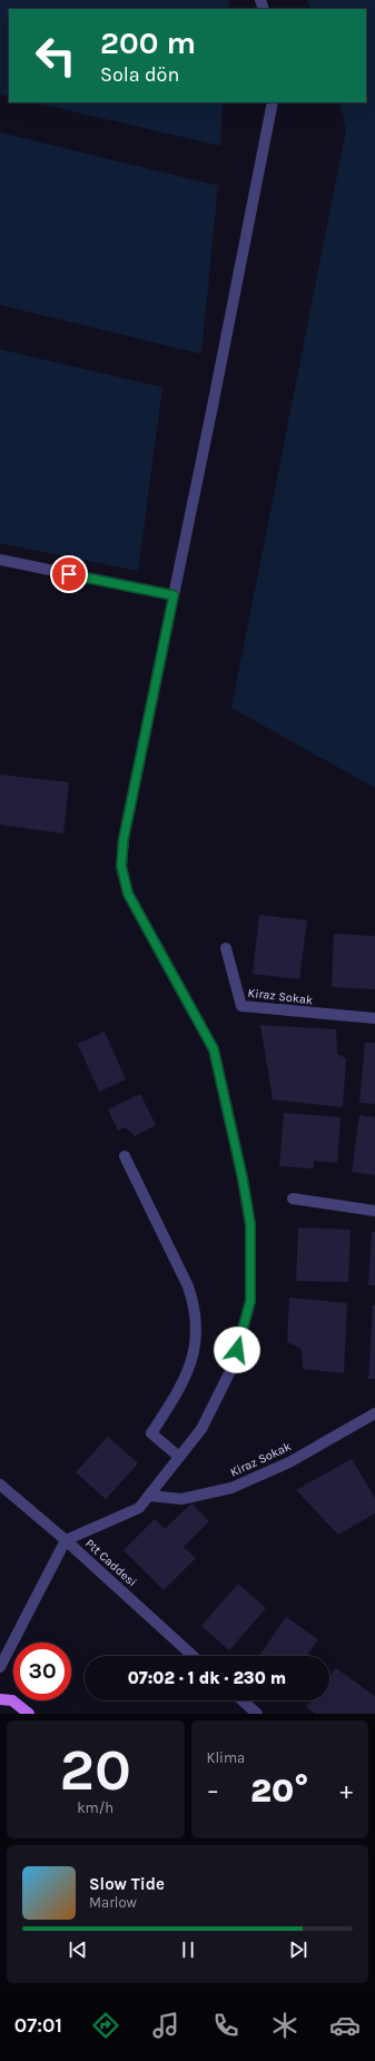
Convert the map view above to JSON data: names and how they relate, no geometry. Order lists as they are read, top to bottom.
{
  "streets": {
    "street": ["Kiraz Sokak", "Ptt Caddesi"]
  },
  "page": {
    "turn": ["200 m", "Sola dön"],
    "limit": "30",
    "trip": "07:02 · 1 dk · 230 m",
    "tile": [
      ["20", "km/h"],
      "Klima"
    ],
    "heat": ["−", "20°", "+"],
    "song": ["Slow Tide", "Marlow"],
    "tabs": "07:01"
  }
}
